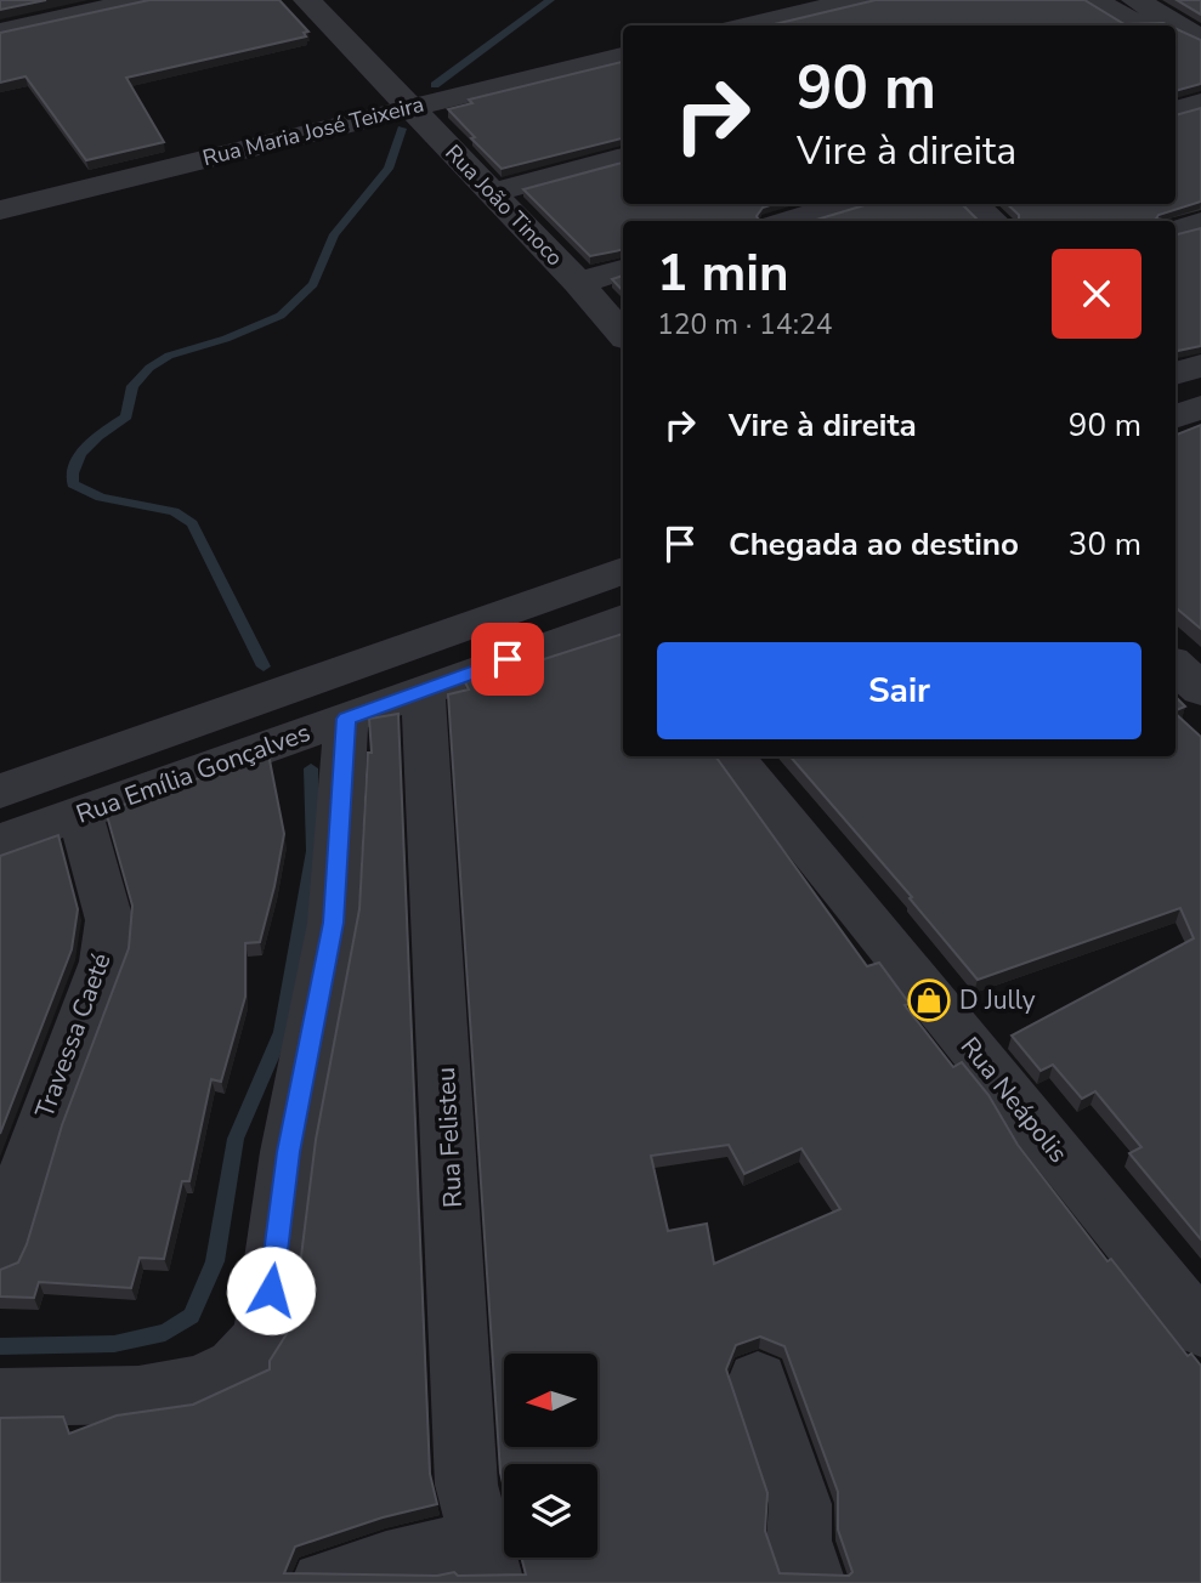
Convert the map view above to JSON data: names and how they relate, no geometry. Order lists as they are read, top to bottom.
{
  "streets": {
    "street": [
      "Rua Maria José Teixeira",
      "Rua João Tinoco",
      "Rua Emília Gonçalves",
      "Travessa Caeté",
      "Rua Neápolis",
      "Rua Felisteu"
    ]
  },
  "crossings": [
    ["Rua Maria José Teixeira", "Rua João Tinoco"],
    ["Rua Emília Gonçalves", "Travessa Caeté"],
    ["Rua Emília Gonçalves", "Rua Felisteu"]
  ],
  "places": {
    "shop": ["D Jully"]
  },
  "north": "left",
  "page": {
    "turn": ["90 m", "Vire à direita"],
    "heading": ["1 min", "120 m · 14:24"],
    "list": [
      {
        "name": "Vire à direita",
        "value": "90 m"
      },
      {
        "name": "Chegada ao destino",
        "value": "30 m"
      }
    ],
    "buttons": "Sair"
  }
}
